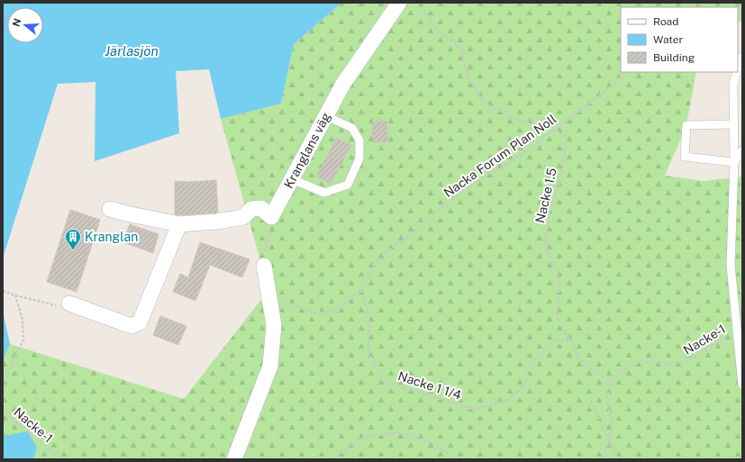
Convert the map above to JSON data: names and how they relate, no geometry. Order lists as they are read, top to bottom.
{
  "streets": {
    "street": ["Kranglans väg"],
    "path": [
      "Nacka Forum Plan Noll",
      "Nacke 1.5",
      "Nacke-1",
      "Nacke 1 1/4"
    ]
  },
  "crossings": [
    ["Nacka Forum Plan Noll", "Nacke 1.5"],
    ["Nacka Forum Plan Noll", "Nacke 1 1/4"],
    ["Nacke 1.5", "Nacke-1"],
    ["Nacke 1.5", "Nacke 1 1/4"]
  ],
  "water": ["Järlasjön"],
  "places": {
    "building": ["Kranglan"]
  },
  "legend": ["Road", "Water", "Building"],
  "north": "left"
}
